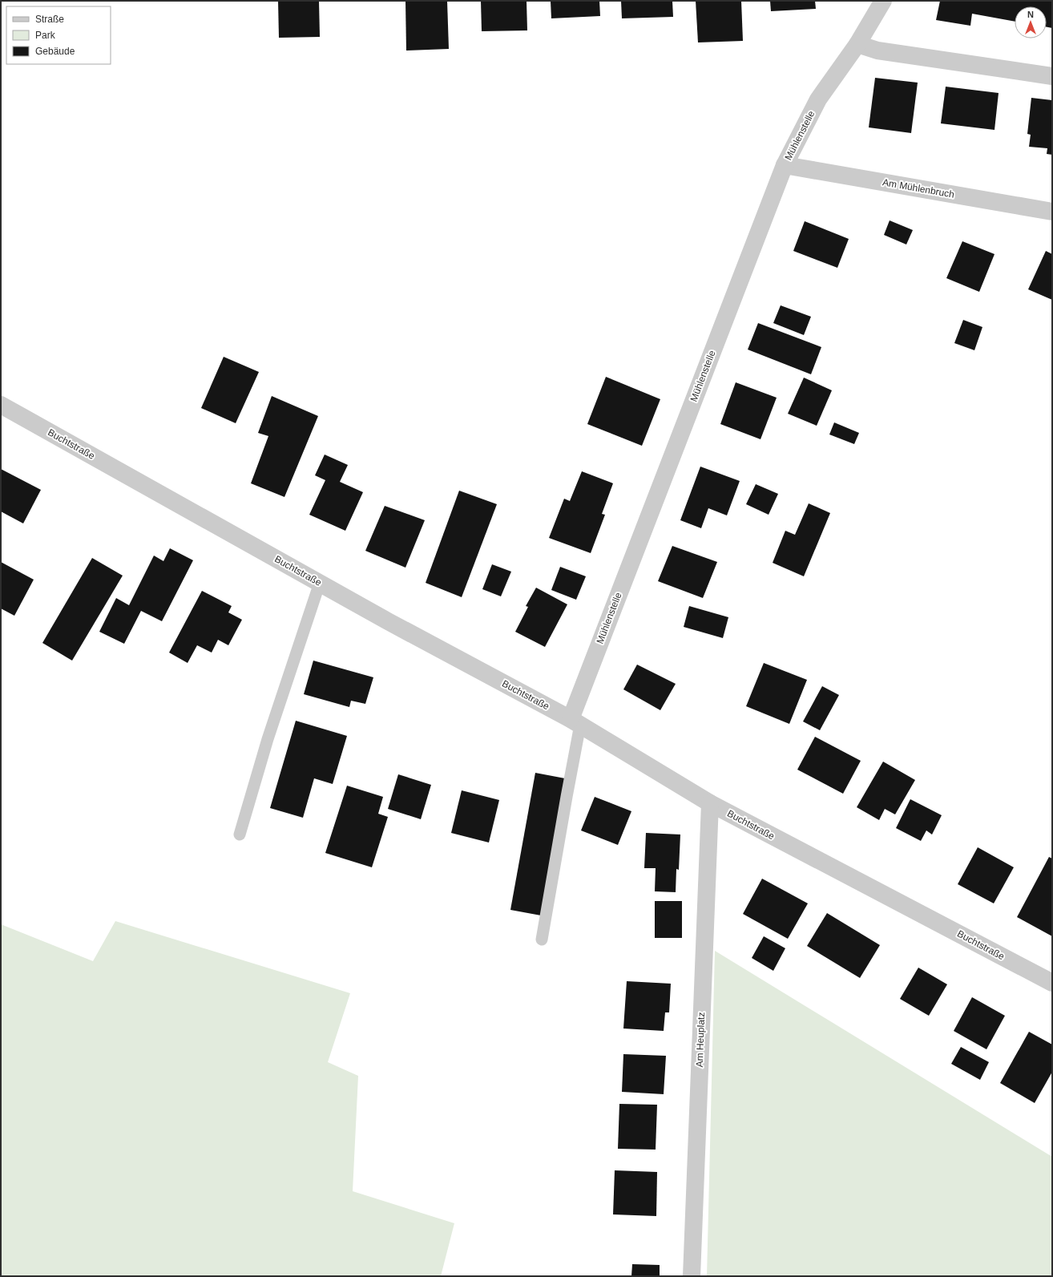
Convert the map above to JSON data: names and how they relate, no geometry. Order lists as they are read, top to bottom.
{
  "streets": {
    "street": [
      "Mühlenstelle",
      "Am Mühlenbruch",
      "Buchtstraße",
      "Am Heuplatz"
    ]
  },
  "crossings": [
    ["Mühlenstelle", "Am Mühlenbruch"],
    ["Mühlenstelle", "Buchtstraße"],
    ["Buchtstraße", "Am Heuplatz"]
  ],
  "legend": ["Straße", "Park", "Gebäude"],
  "north": "top"
}
